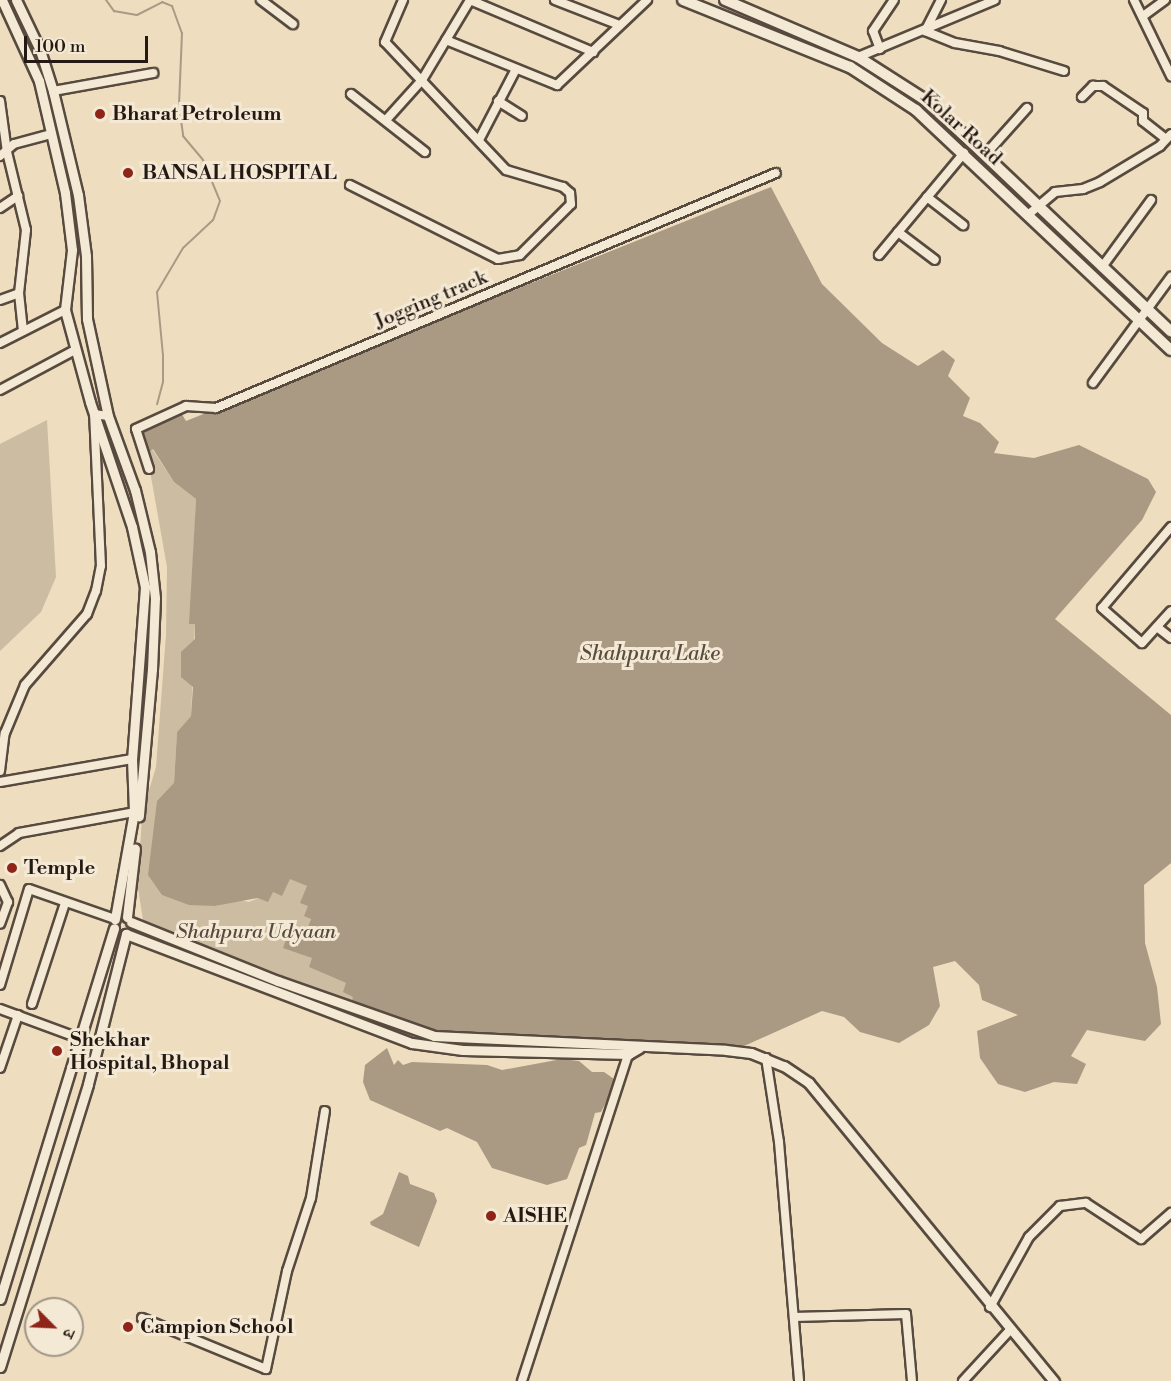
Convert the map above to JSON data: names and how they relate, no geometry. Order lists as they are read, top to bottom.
{
  "streets": {
    "main road": ["Kolar Road"],
    "street": ["Jogging track"]
  },
  "water": ["Shahpura Lake"],
  "parks": ["Shahpura Udyaan"],
  "places": [
    "Bharat Petroleum",
    "BANSAL HOSPITAL",
    "Temple",
    "Shekhar Hospital, Bhopal",
    "AISHE",
    "Campion School"
  ],
  "scale_bar": "100 m",
  "north": "bottom right"
}
